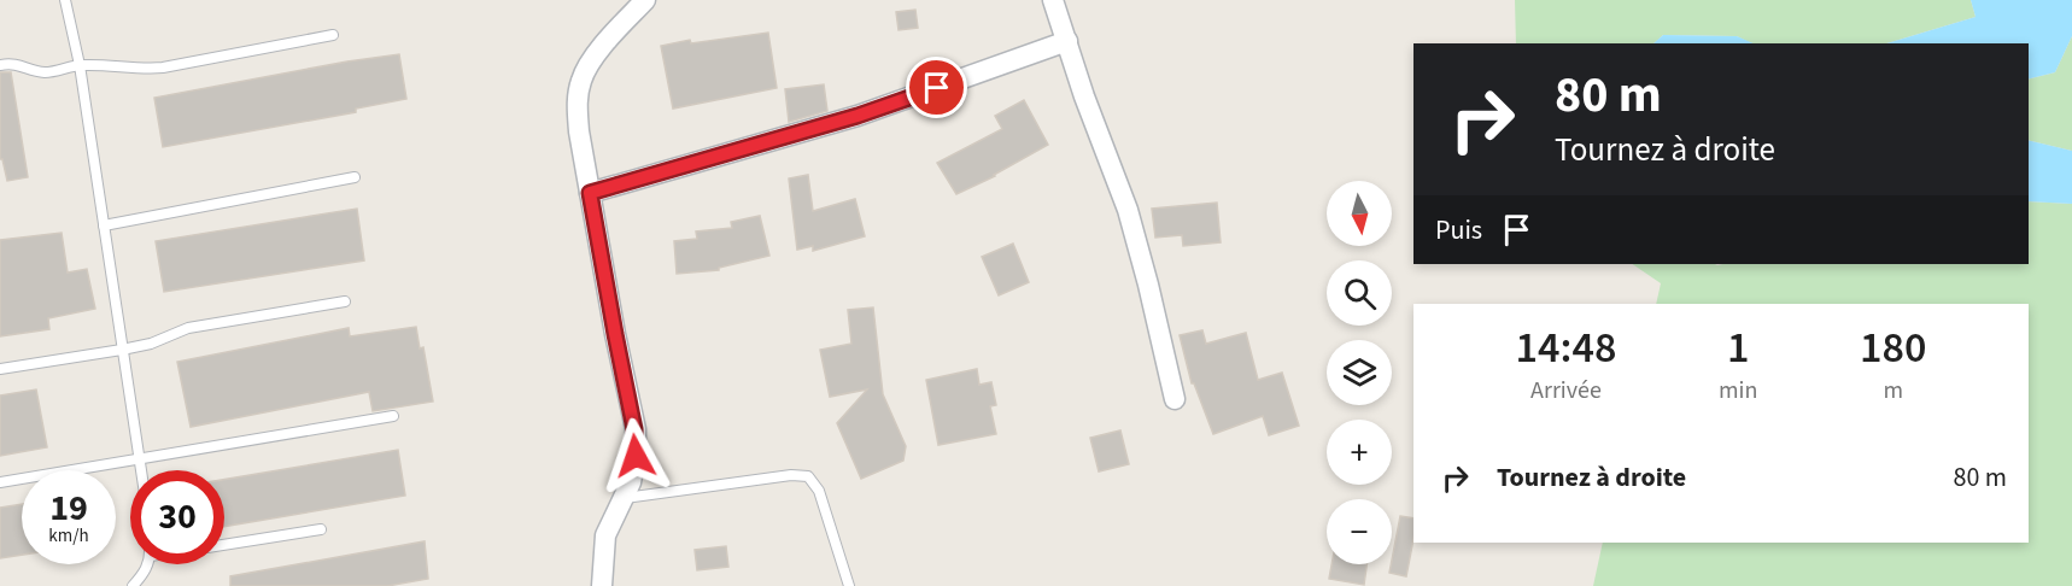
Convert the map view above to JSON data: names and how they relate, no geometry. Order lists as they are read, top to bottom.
{
  "north": "bottom",
  "page": {
    "turn": ["80 m", "Tournez à droite"],
    "map_buttons": ["+", "−"],
    "then": "Puis",
    "eta": [
      "14:48",
      "Arrivée",
      "1",
      "min",
      "180",
      "m"
    ],
    "list": [
      {
        "name": "Tournez à droite",
        "value": "80 m"
      }
    ],
    "speed": "19 km/h",
    "limit": "30"
  }
}
